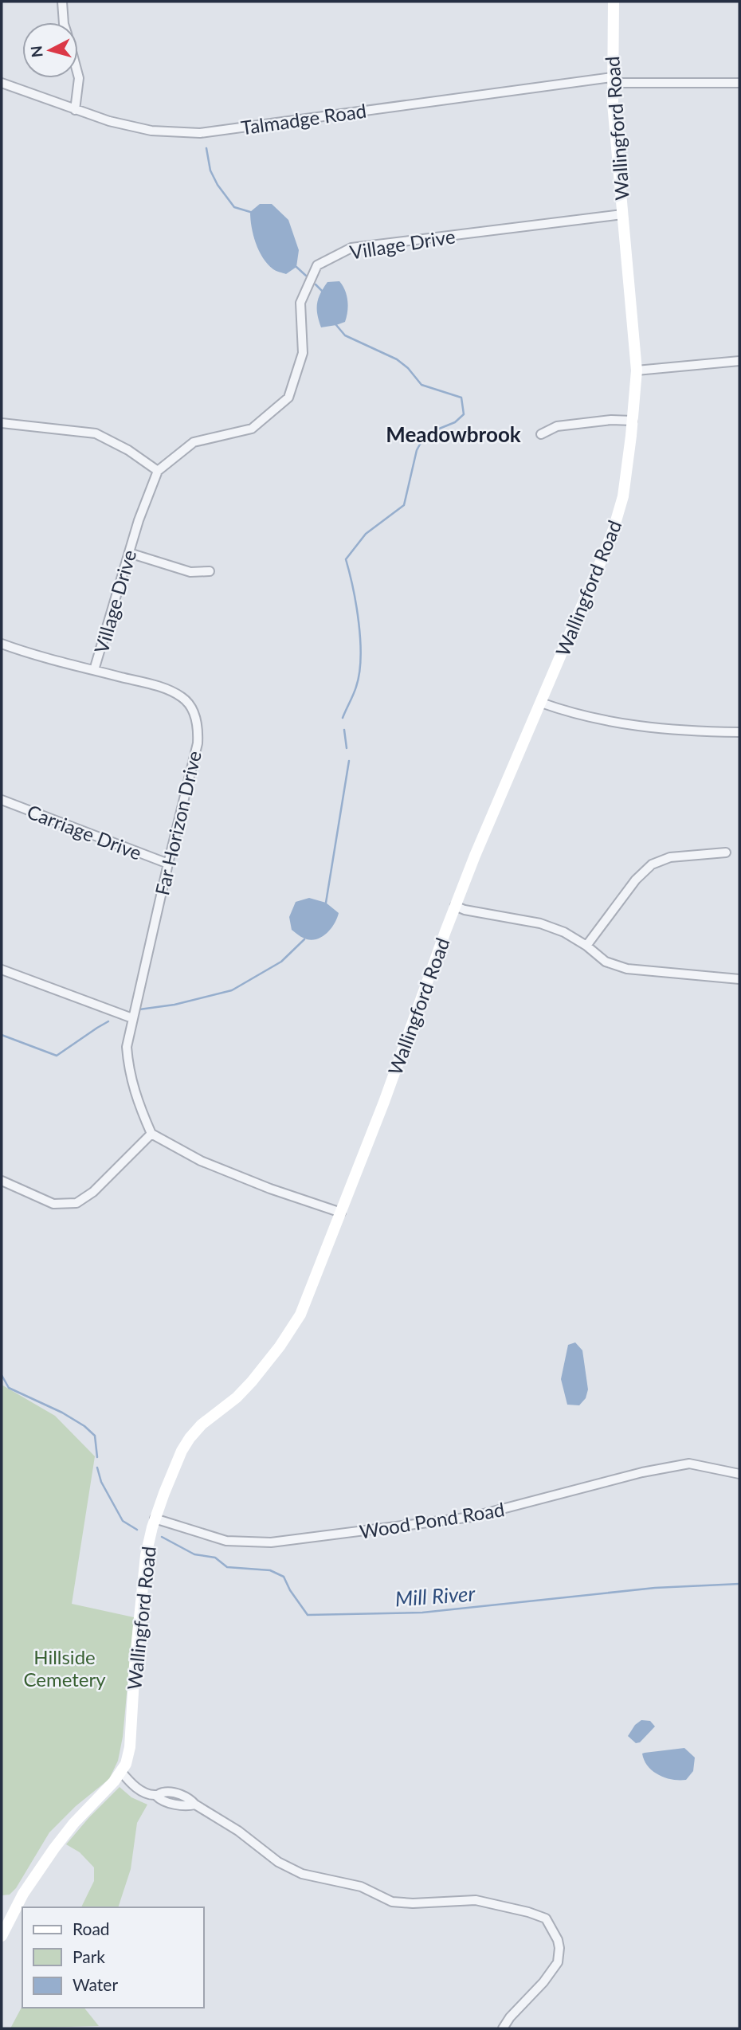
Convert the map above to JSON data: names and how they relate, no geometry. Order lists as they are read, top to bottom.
{
  "streets": {
    "street": [
      "Talmadge Road",
      "Wallingford Road",
      "Village Drive",
      "Far Horizon Drive",
      "Carriage Drive",
      "Wood Pond Road"
    ]
  },
  "crossings": [
    ["Talmadge Road", "Wallingford Road"],
    ["Wallingford Road", "Village Drive"],
    ["Wallingford Road", "Wood Pond Road"],
    ["Village Drive", "Far Horizon Drive"],
    ["Far Horizon Drive", "Carriage Drive"]
  ],
  "districts": ["Meadowbrook"],
  "water": ["Mill River"],
  "parks": ["Hillside Cemetery"],
  "legend": ["Road", "Park", "Water"],
  "north": "left"
}
